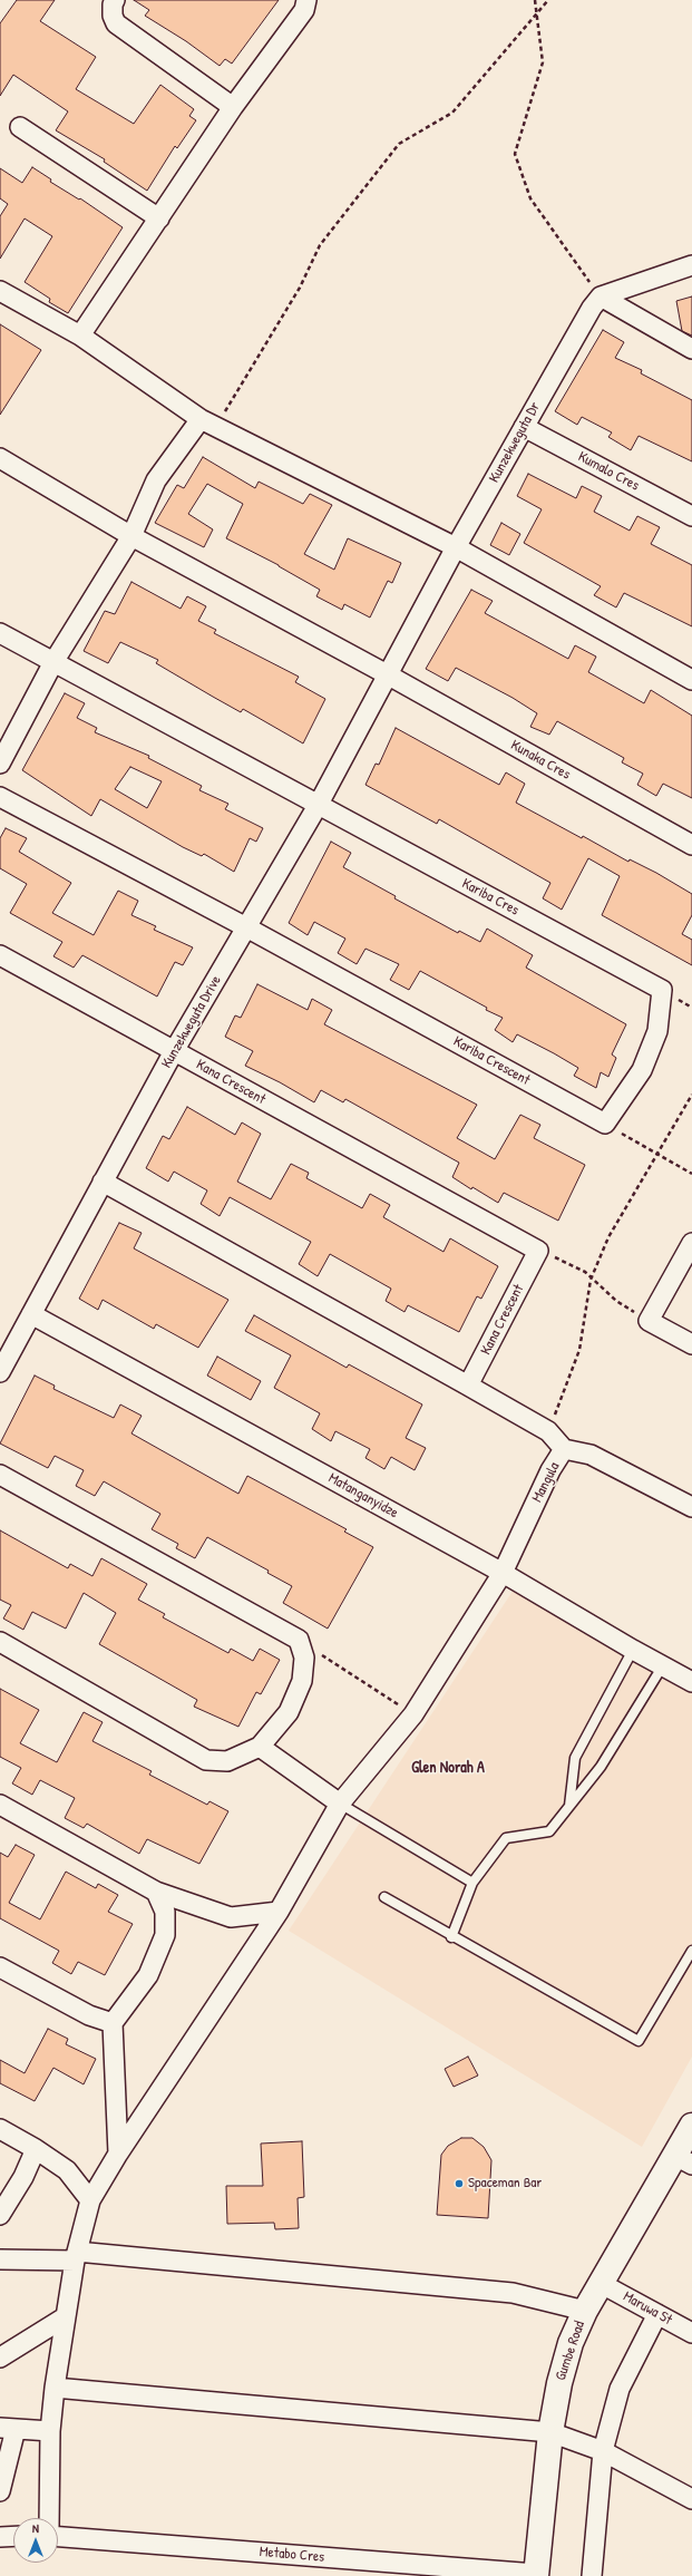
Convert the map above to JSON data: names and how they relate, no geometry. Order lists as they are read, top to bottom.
{
  "streets": {
    "street": [
      "Kunzekweguta Dr",
      "Kumalo Cres",
      "Kunaka Cres",
      "Kariba Cres",
      "Kunzekweguta Drive",
      "Kariba Crescent",
      "Kana Crescent",
      "Mangula",
      "Matanganyidze",
      "Maruwa St",
      "Gumbe Road",
      "Metabo Cres"
    ]
  },
  "crossings": [
    ["Kunzekweguta Dr", "Kumalo Cres"],
    ["Kunzekweguta Dr", "Kunaka Cres"],
    ["Kunzekweguta Dr", "Kunzekweguta Drive"],
    ["Kunaka Cres", "Kunzekweguta Drive"],
    ["Kariba Cres", "Kunzekweguta Drive"],
    ["Kariba Cres", "Kariba Crescent"],
    ["Kunzekweguta Drive", "Kariba Crescent"],
    ["Kunzekweguta Drive", "Kana Crescent"],
    ["Kunzekweguta Drive", "Matanganyidze"],
    ["Mangula", "Matanganyidze"],
    ["Maruwa St", "Gumbe Road"],
    ["Gumbe Road", "Metabo Cres"]
  ],
  "districts": ["Glen Norah A"],
  "places": ["Spaceman Bar"],
  "north": "top"
}
